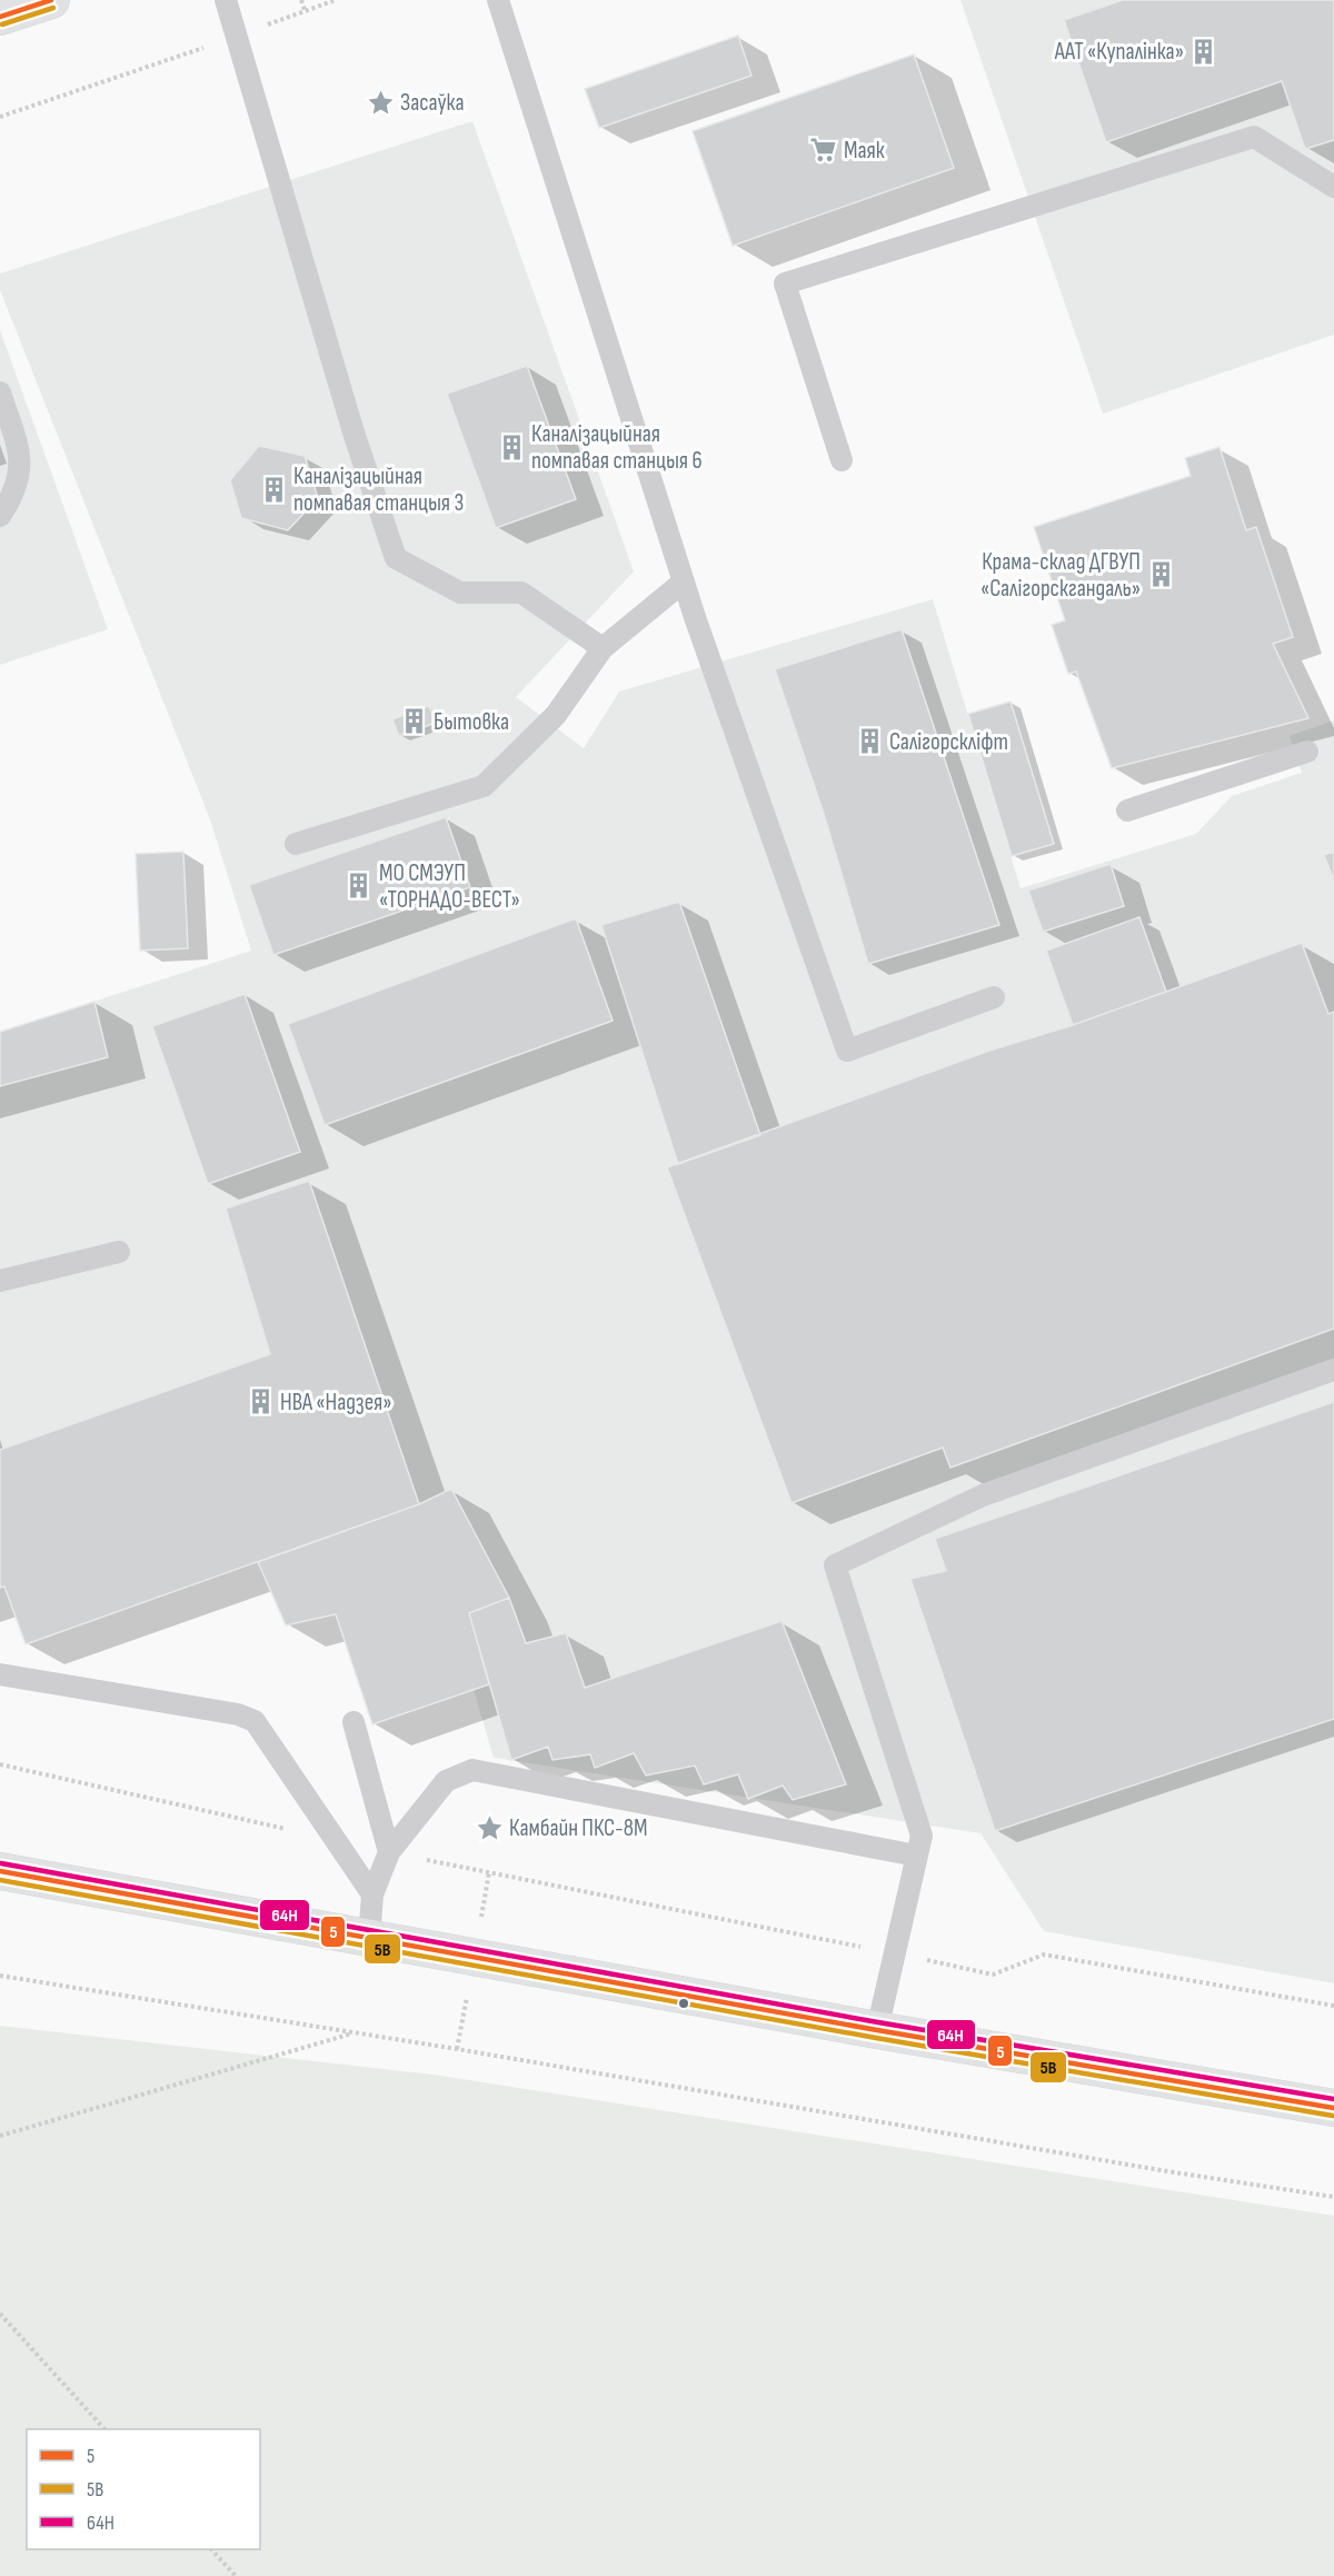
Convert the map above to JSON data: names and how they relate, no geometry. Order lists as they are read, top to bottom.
{
  "places": {
    "building": [
      "ААТ «Купалінка»",
      "Каналізацыйная помпавая станцыя 6",
      "Каналізацыйная помпавая станцыя 3",
      "Крама-склад ДГВУП «Салігорскгандаль»",
      "Бытовка",
      "Салігорскліфт",
      "МО СМЭУП «ТОРНАДО-ВЕСТ»",
      "НВА «Надзея»"
    ],
    "place": ["Засаўка", "Камбайн ПКС-8М"],
    "supermarket": ["Маяк"]
  },
  "lines": ["transit line 5", "transit line 5В", "transit line 64Н"],
  "legend": ["5", "5В", "64Н"]
}
